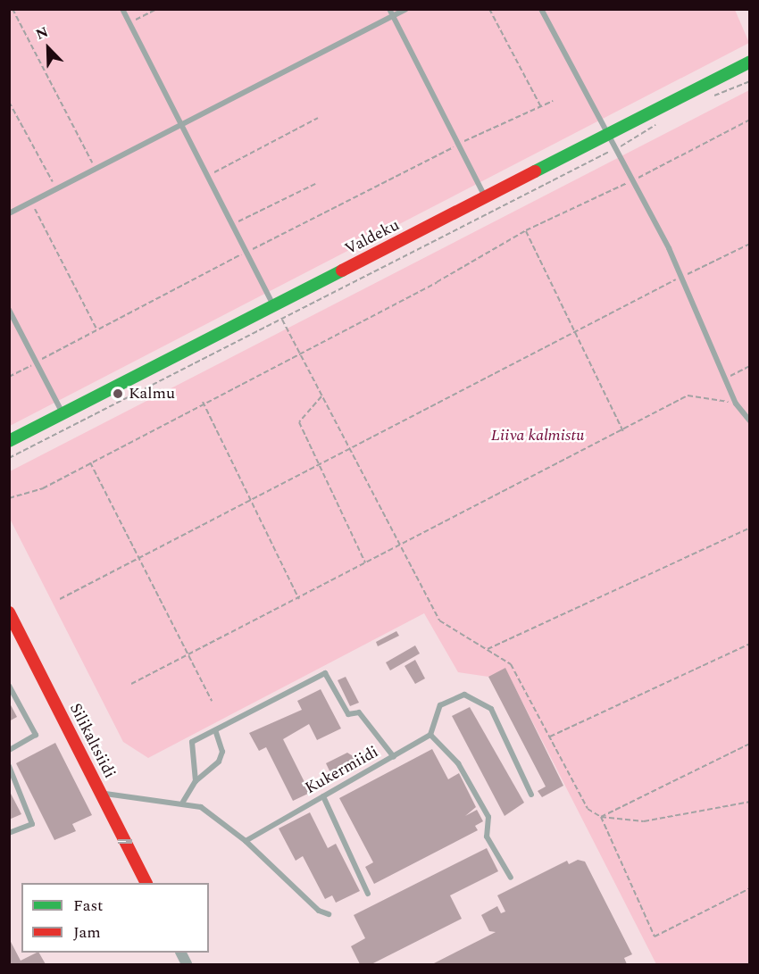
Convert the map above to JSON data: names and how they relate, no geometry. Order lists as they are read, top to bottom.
{
  "streets": {
    "street": ["Valdeku", "Silikaltsiidi"],
    "lane": ["Kukermiidi"]
  },
  "parks": ["Liiva kalmistu"],
  "places": ["Kalmu"],
  "legend": ["Fast", "Jam"],
  "north": "top left"
}
